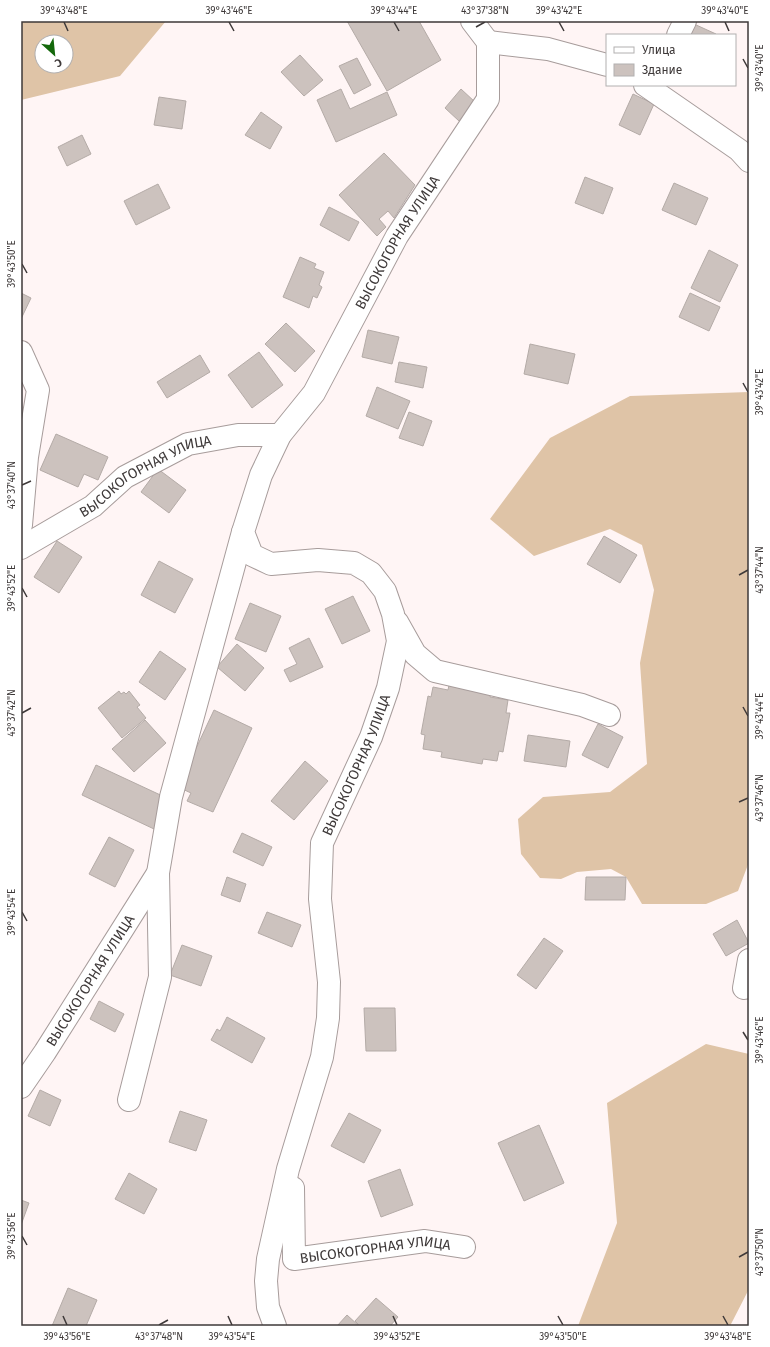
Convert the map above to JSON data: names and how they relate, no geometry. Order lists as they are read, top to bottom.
{
  "streets": {
    "street": ["ВЫСОКОГОРНАЯ УЛИЦА"]
  },
  "legend": ["Улица", "Здание"],
  "north": "bottom right",
  "coordinates": [
    "39°43'48\"E",
    "39°43'46\"E",
    "39°43'44\"E",
    "43°37'38\"N",
    "39°43'42\"E",
    "39°43'40\"E",
    "39°43'50\"E",
    "43°37'40\"N",
    "43°37'44\"N",
    "39°43'52\"E",
    "43°37'42\"N",
    "43°37'46\"N",
    "39°43'54\"E",
    "39°43'56\"E",
    "43°37'50\"N",
    "43°37'48\"N"
  ]
}
